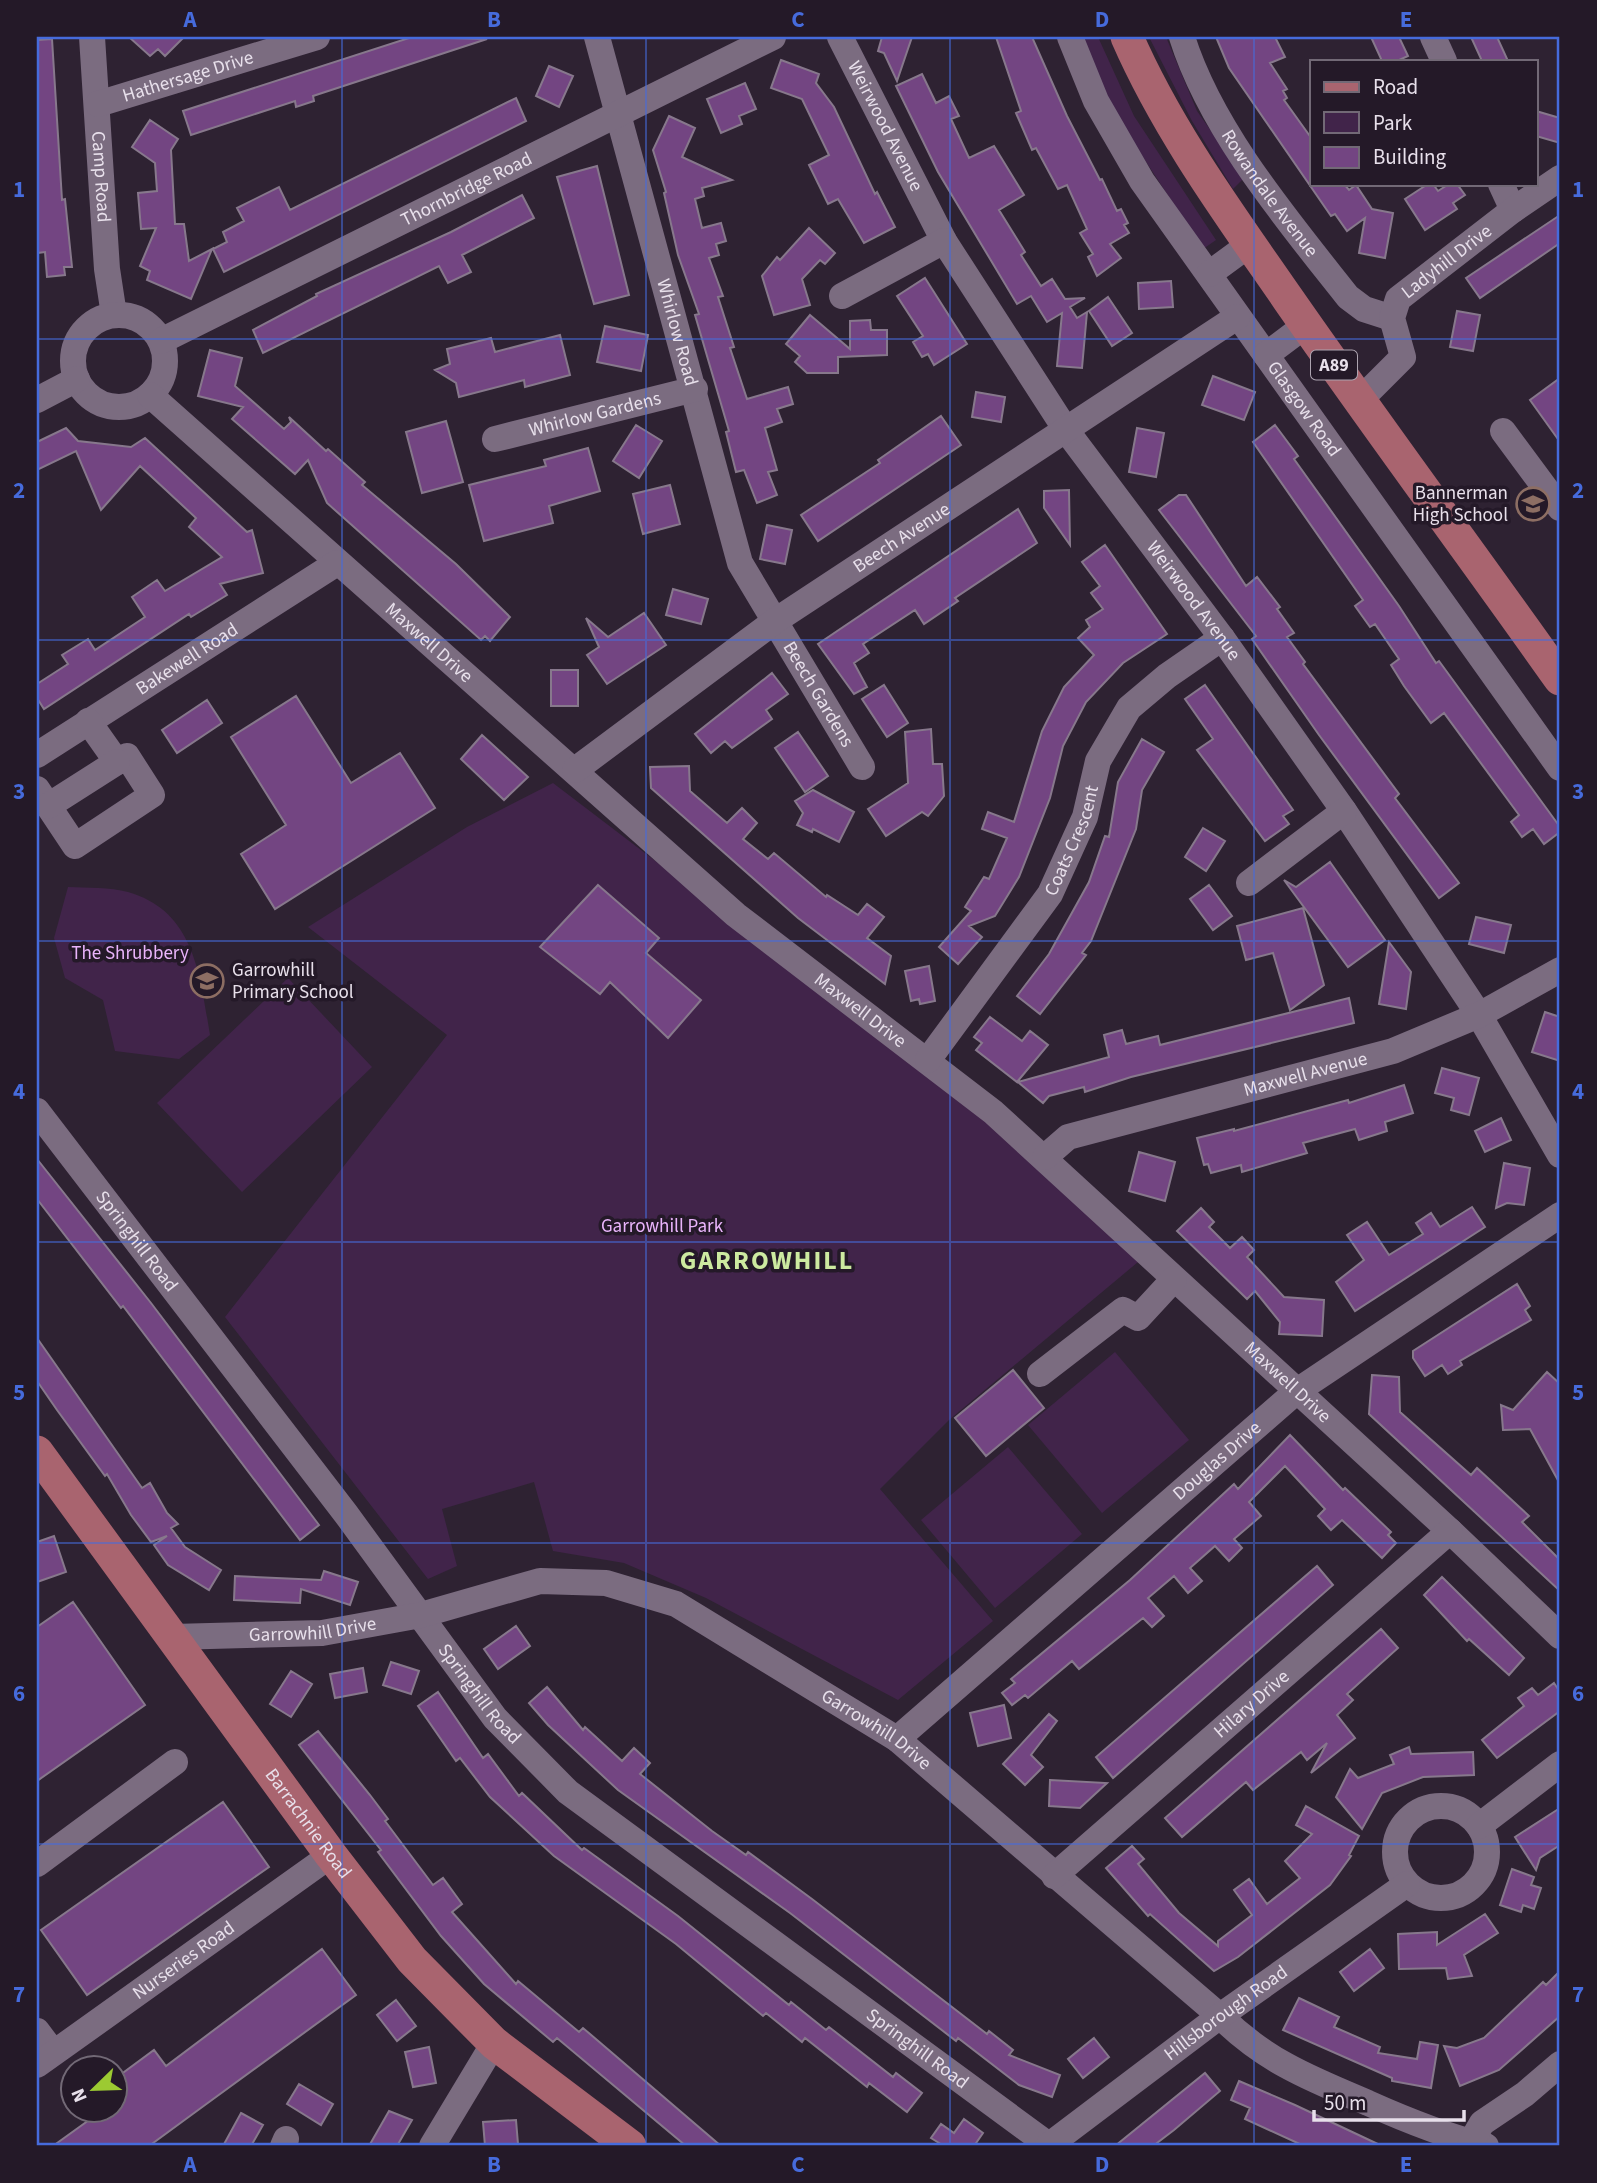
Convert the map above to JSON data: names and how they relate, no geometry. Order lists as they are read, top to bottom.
{
  "streets": {
    "main road": ["A89", "Barrachnie Road"],
    "street": [
      "Hathersage Drive",
      "Weirwood Avenue",
      "Camp Road",
      "Thornbridge Road",
      "Rowandale Avenue",
      "Ladyhill Drive",
      "Whirlow Road",
      "Glasgow Road",
      "Whirlow Gardens",
      "Beech Avenue",
      "Maxwell Drive",
      "Bakewell Road",
      "Beech Gardens",
      "Coats Crescent",
      "Maxwell Avenue",
      "Springhill Road",
      "Douglas Drive",
      "Garrowhill Drive",
      "Hilary Drive",
      "Nurseries Road",
      "Hillsborough Road"
    ]
  },
  "crossings": [
    ["Hathersage Drive", "Camp Road"],
    ["Weirwood Avenue", "Beech Avenue"],
    ["Weirwood Avenue", "Coats Crescent"],
    ["Weirwood Avenue", "Maxwell Avenue"],
    ["Camp Road", "Thornbridge Road"],
    ["Camp Road", "Maxwell Drive"],
    ["Thornbridge Road", "Whirlow Road"],
    ["Thornbridge Road", "Maxwell Drive"],
    ["Rowandale Avenue", "Ladyhill Drive"],
    ["Ladyhill Drive", "A89"],
    ["Whirlow Road", "Whirlow Gardens"],
    ["Whirlow Road", "Beech Avenue"],
    ["Whirlow Road", "Beech Gardens"],
    ["Glasgow Road", "Beech Avenue"],
    ["Beech Avenue", "Maxwell Drive"],
    ["Beech Avenue", "Beech Gardens"],
    ["Maxwell Drive", "Bakewell Road"],
    ["Maxwell Drive", "Coats Crescent"],
    ["Maxwell Drive", "Maxwell Avenue"],
    ["Maxwell Drive", "Douglas Drive"],
    ["Maxwell Drive", "Hilary Drive"],
    ["Springhill Road", "Garrowhill Drive"],
    ["Springhill Road", "Hillsborough Road"],
    ["Douglas Drive", "Garrowhill Drive"],
    ["Garrowhill Drive", "Hilary Drive"],
    ["Garrowhill Drive", "Barrachnie Road"],
    ["Garrowhill Drive", "Hillsborough Road"],
    ["Barrachnie Road", "Nurseries Road"]
  ],
  "districts": ["GARROWHILL"],
  "parks": ["The Shrubbery", "Garrowhill Park"],
  "places": {
    "school or university": ["Bannerman High School", "Garrowhill Primary School"]
  },
  "legend": ["Road", "Park", "Building"],
  "scale_bar": "50 m",
  "north": "bottom left",
  "grid": {
    "columns": [
      "A",
      "B",
      "C",
      "D",
      "E"
    ],
    "rows": [
      "1",
      "2",
      "3",
      "4",
      "5",
      "6",
      "7"
    ]
  }
}
